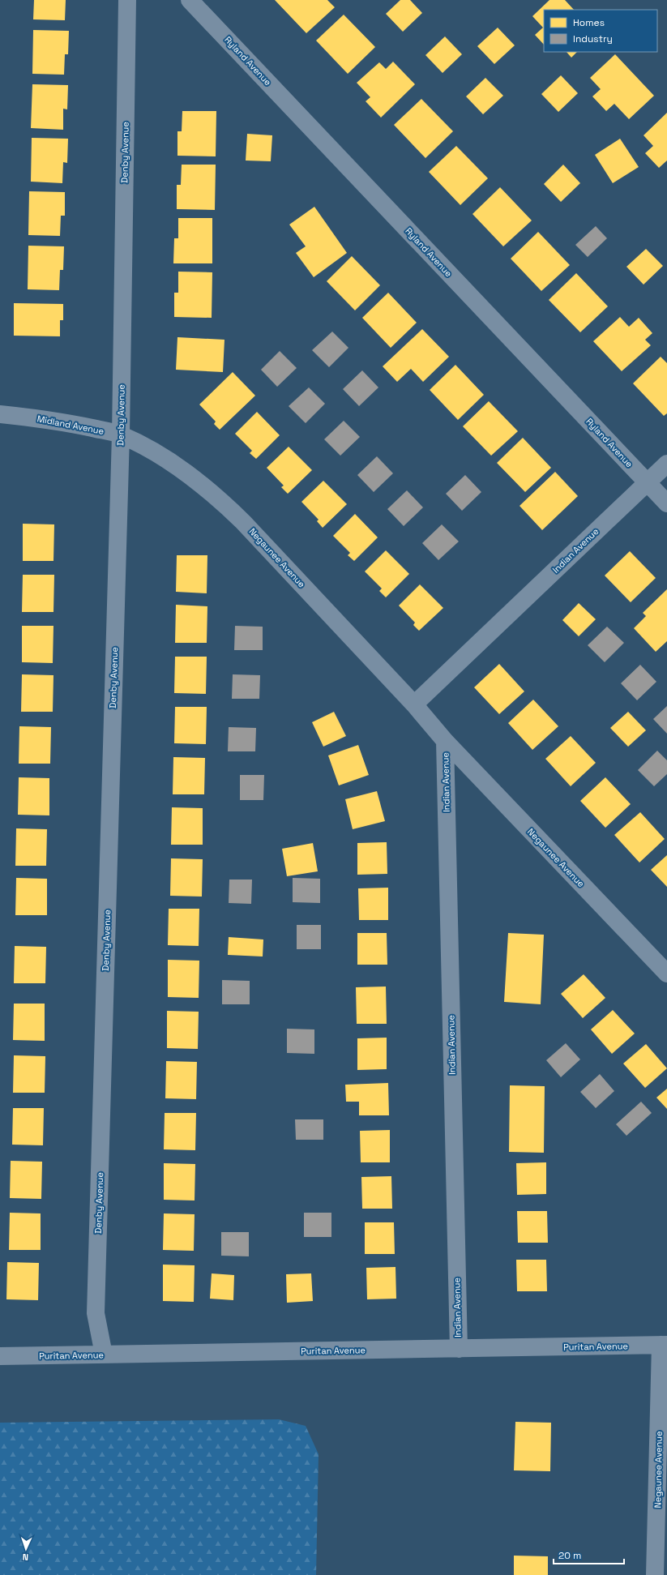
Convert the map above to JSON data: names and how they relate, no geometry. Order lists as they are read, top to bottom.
{
  "streets": {
    "street": [
      "Ryland Avenue",
      "Denby Avenue",
      "Midland Avenue",
      "Indian Avenue",
      "Negaunee Avenue",
      "Puritan Avenue"
    ]
  },
  "crossings": [
    ["Ryland Avenue", "Indian Avenue"],
    ["Denby Avenue", "Midland Avenue"],
    ["Denby Avenue", "Negaunee Avenue"],
    ["Denby Avenue", "Puritan Avenue"],
    ["Midland Avenue", "Negaunee Avenue"],
    ["Indian Avenue", "Negaunee Avenue"],
    ["Indian Avenue", "Puritan Avenue"],
    ["Negaunee Avenue", "Puritan Avenue"]
  ],
  "legend": ["Homes", "Industry"],
  "scale_bar": "20 m",
  "north": "bottom"
}
